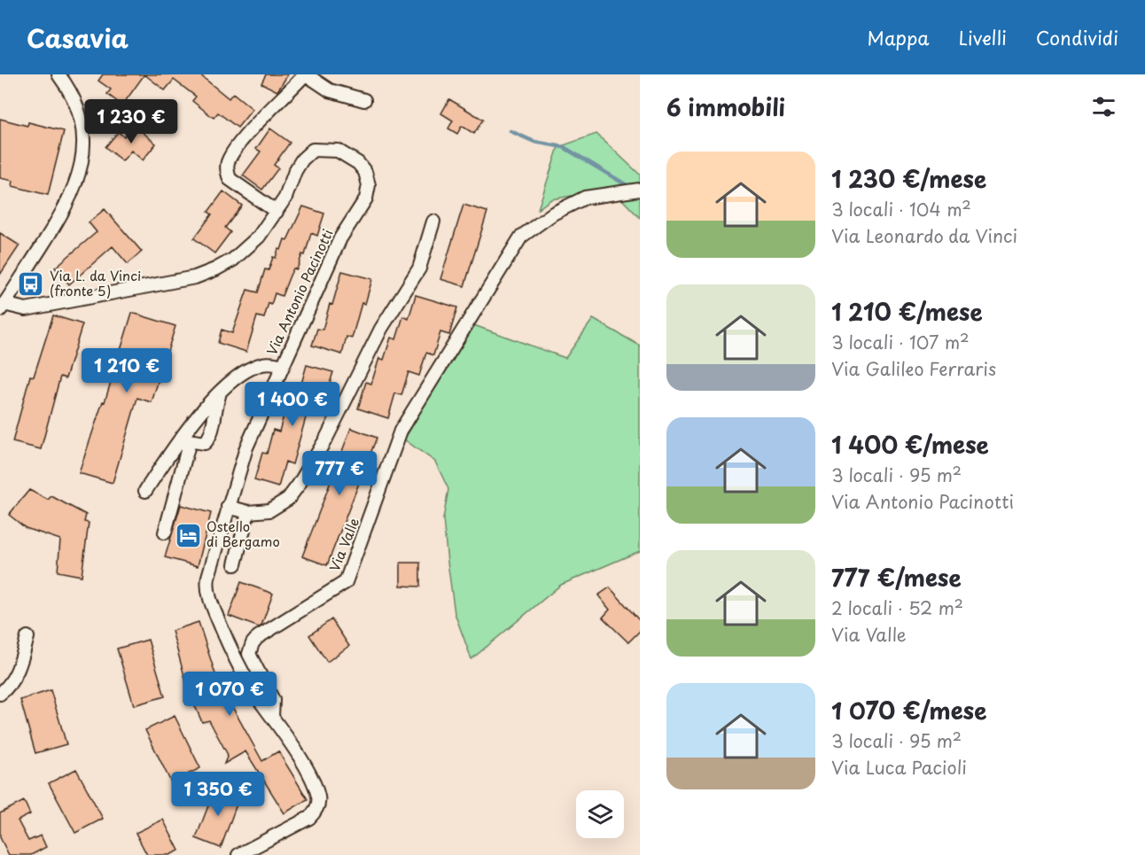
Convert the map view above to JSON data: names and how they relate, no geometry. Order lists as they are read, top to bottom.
{
  "streets": {
    "street": ["Via Antonio Pacinotti", "Via Valle"]
  },
  "crossings": [
    ["Via Antonio Pacinotti", "Via Valle"]
  ],
  "places": {
    "bus stop": ["Via L. da Vinci (fronte 5)"],
    "hotel": ["Ostello di Bergamo"]
  },
  "page": {
    "header": "Casavia",
    "nav": ["Mappa", "Livelli", "Condividi"],
    "heading": "6 immobili",
    "price": [
      "1 230 €",
      "1 210 €",
      "1 400 €",
      "777 €",
      "1 070 €",
      "1 350 €"
    ],
    "list": [
      {
        "name": "1 230 €/mese",
        "note": "3 locali · 104 m² · Via Leonardo da Vinci"
      },
      {
        "name": "1 210 €/mese",
        "note": "3 locali · 107 m² · Via Galileo Ferraris"
      },
      {
        "name": "1 400 €/mese",
        "note": "3 locali · 95 m² · Via Antonio Pacinotti"
      },
      {
        "name": "777 €/mese",
        "note": "2 locali · 52 m² · Via Valle"
      },
      {
        "name": "1 070 €/mese",
        "note": "3 locali · 95 m² · Via Luca Pacioli"
      }
    ]
  }
}
